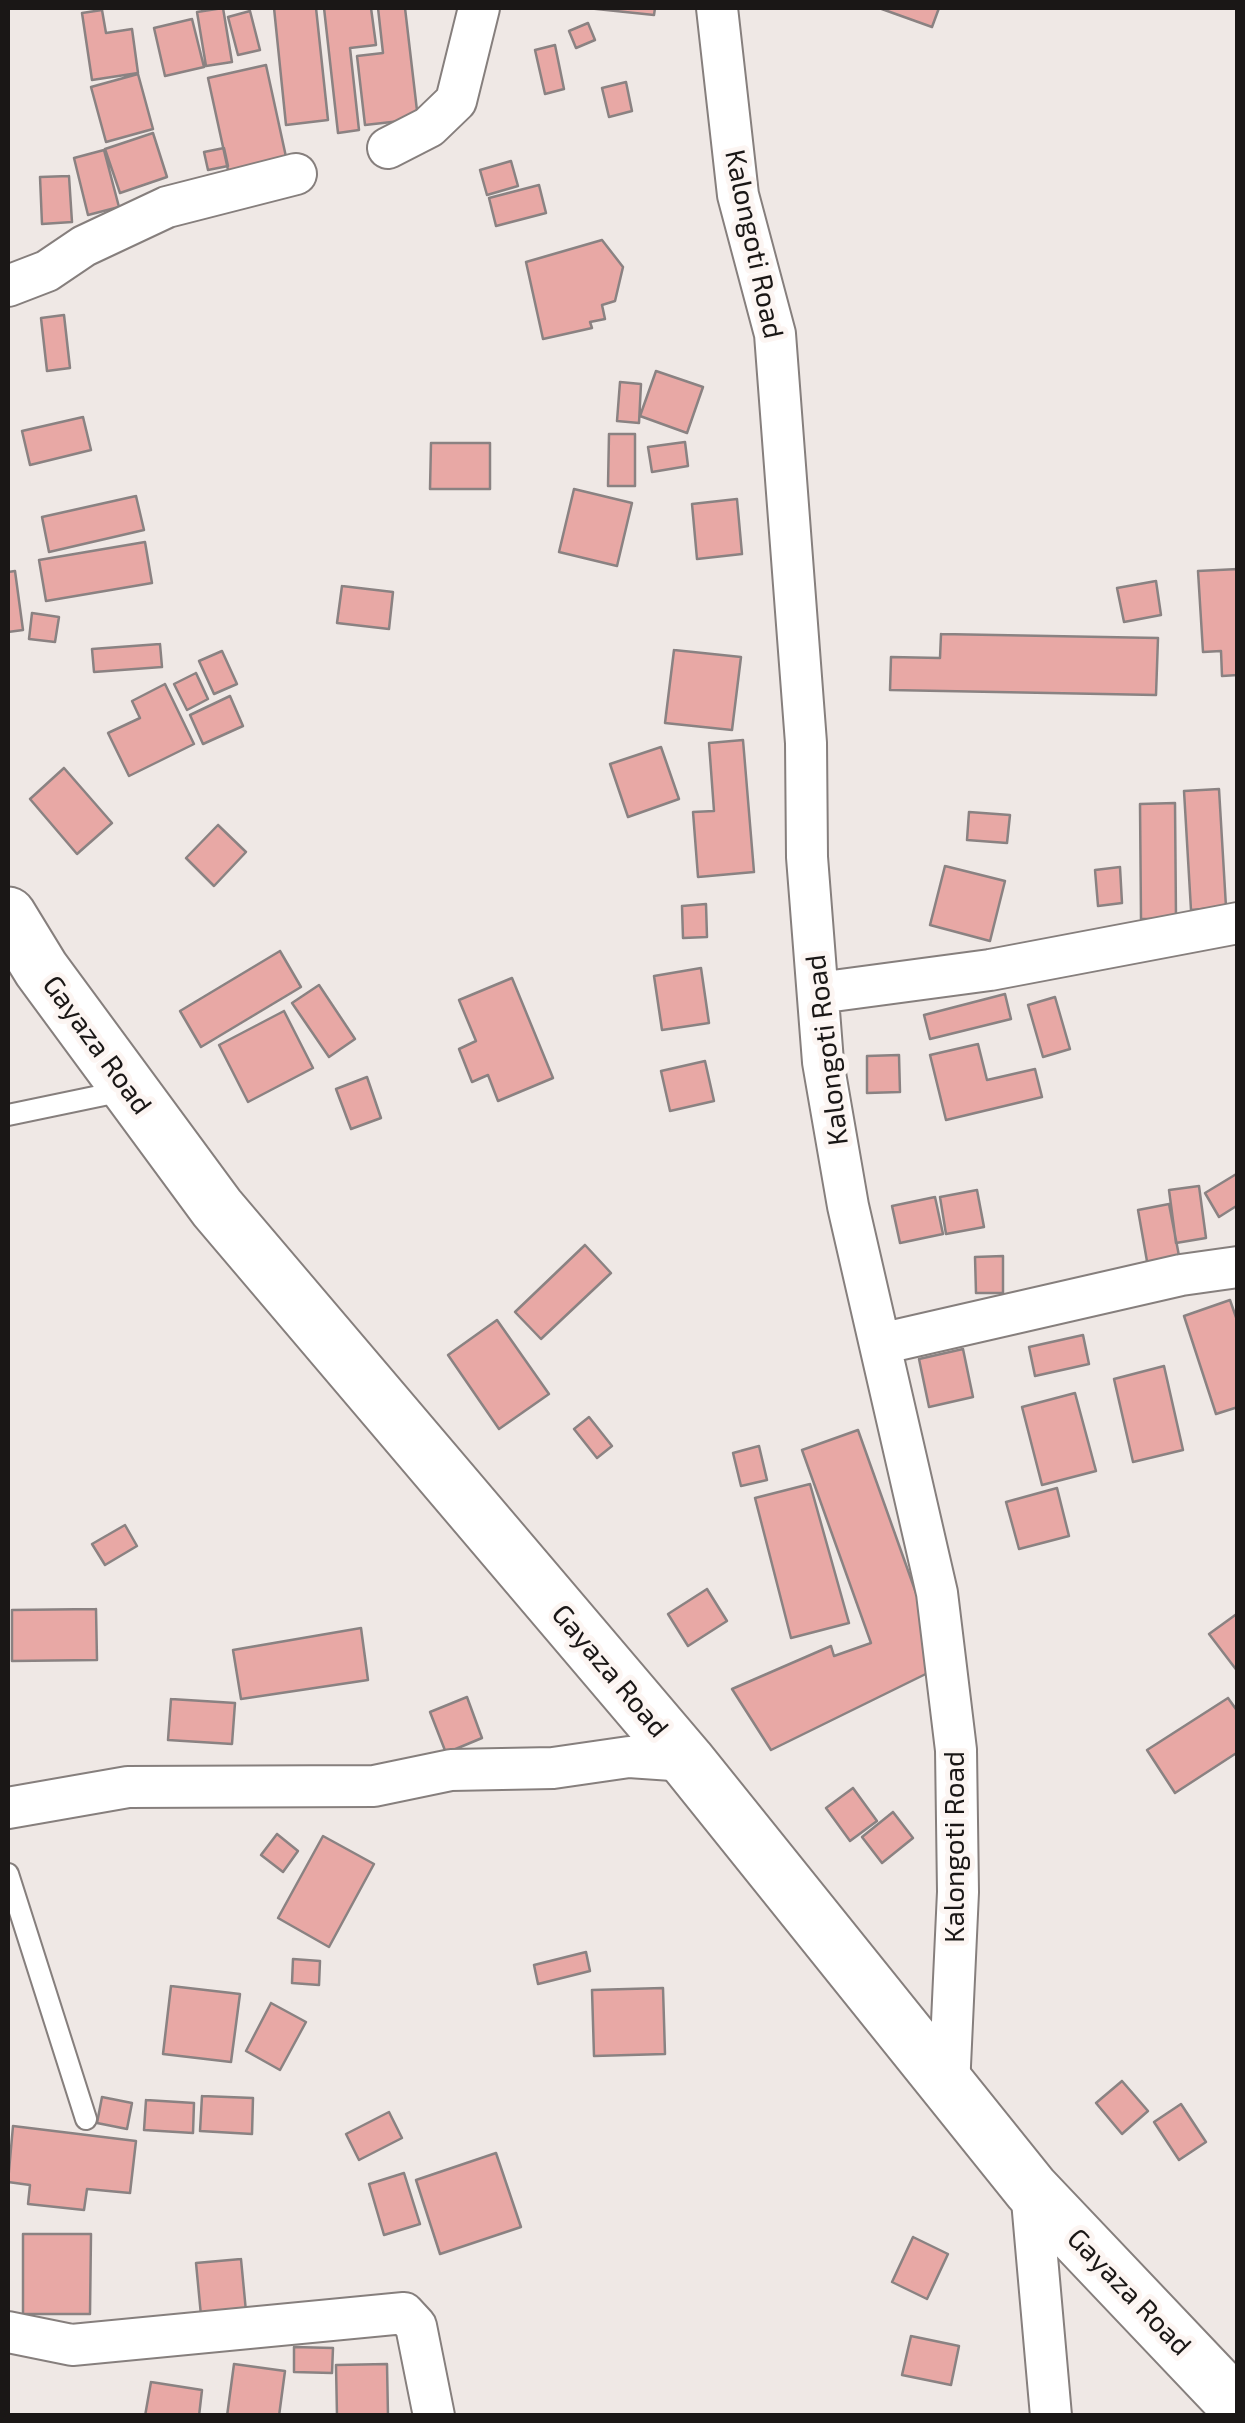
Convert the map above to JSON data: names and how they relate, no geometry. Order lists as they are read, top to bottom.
{
  "streets": {
    "main road": ["Gayaza Road"],
    "street": ["Kalongoti Road"]
  },
  "crossings": [
    ["Kalongoti Road", "Gayaza Road"]
  ]
}
